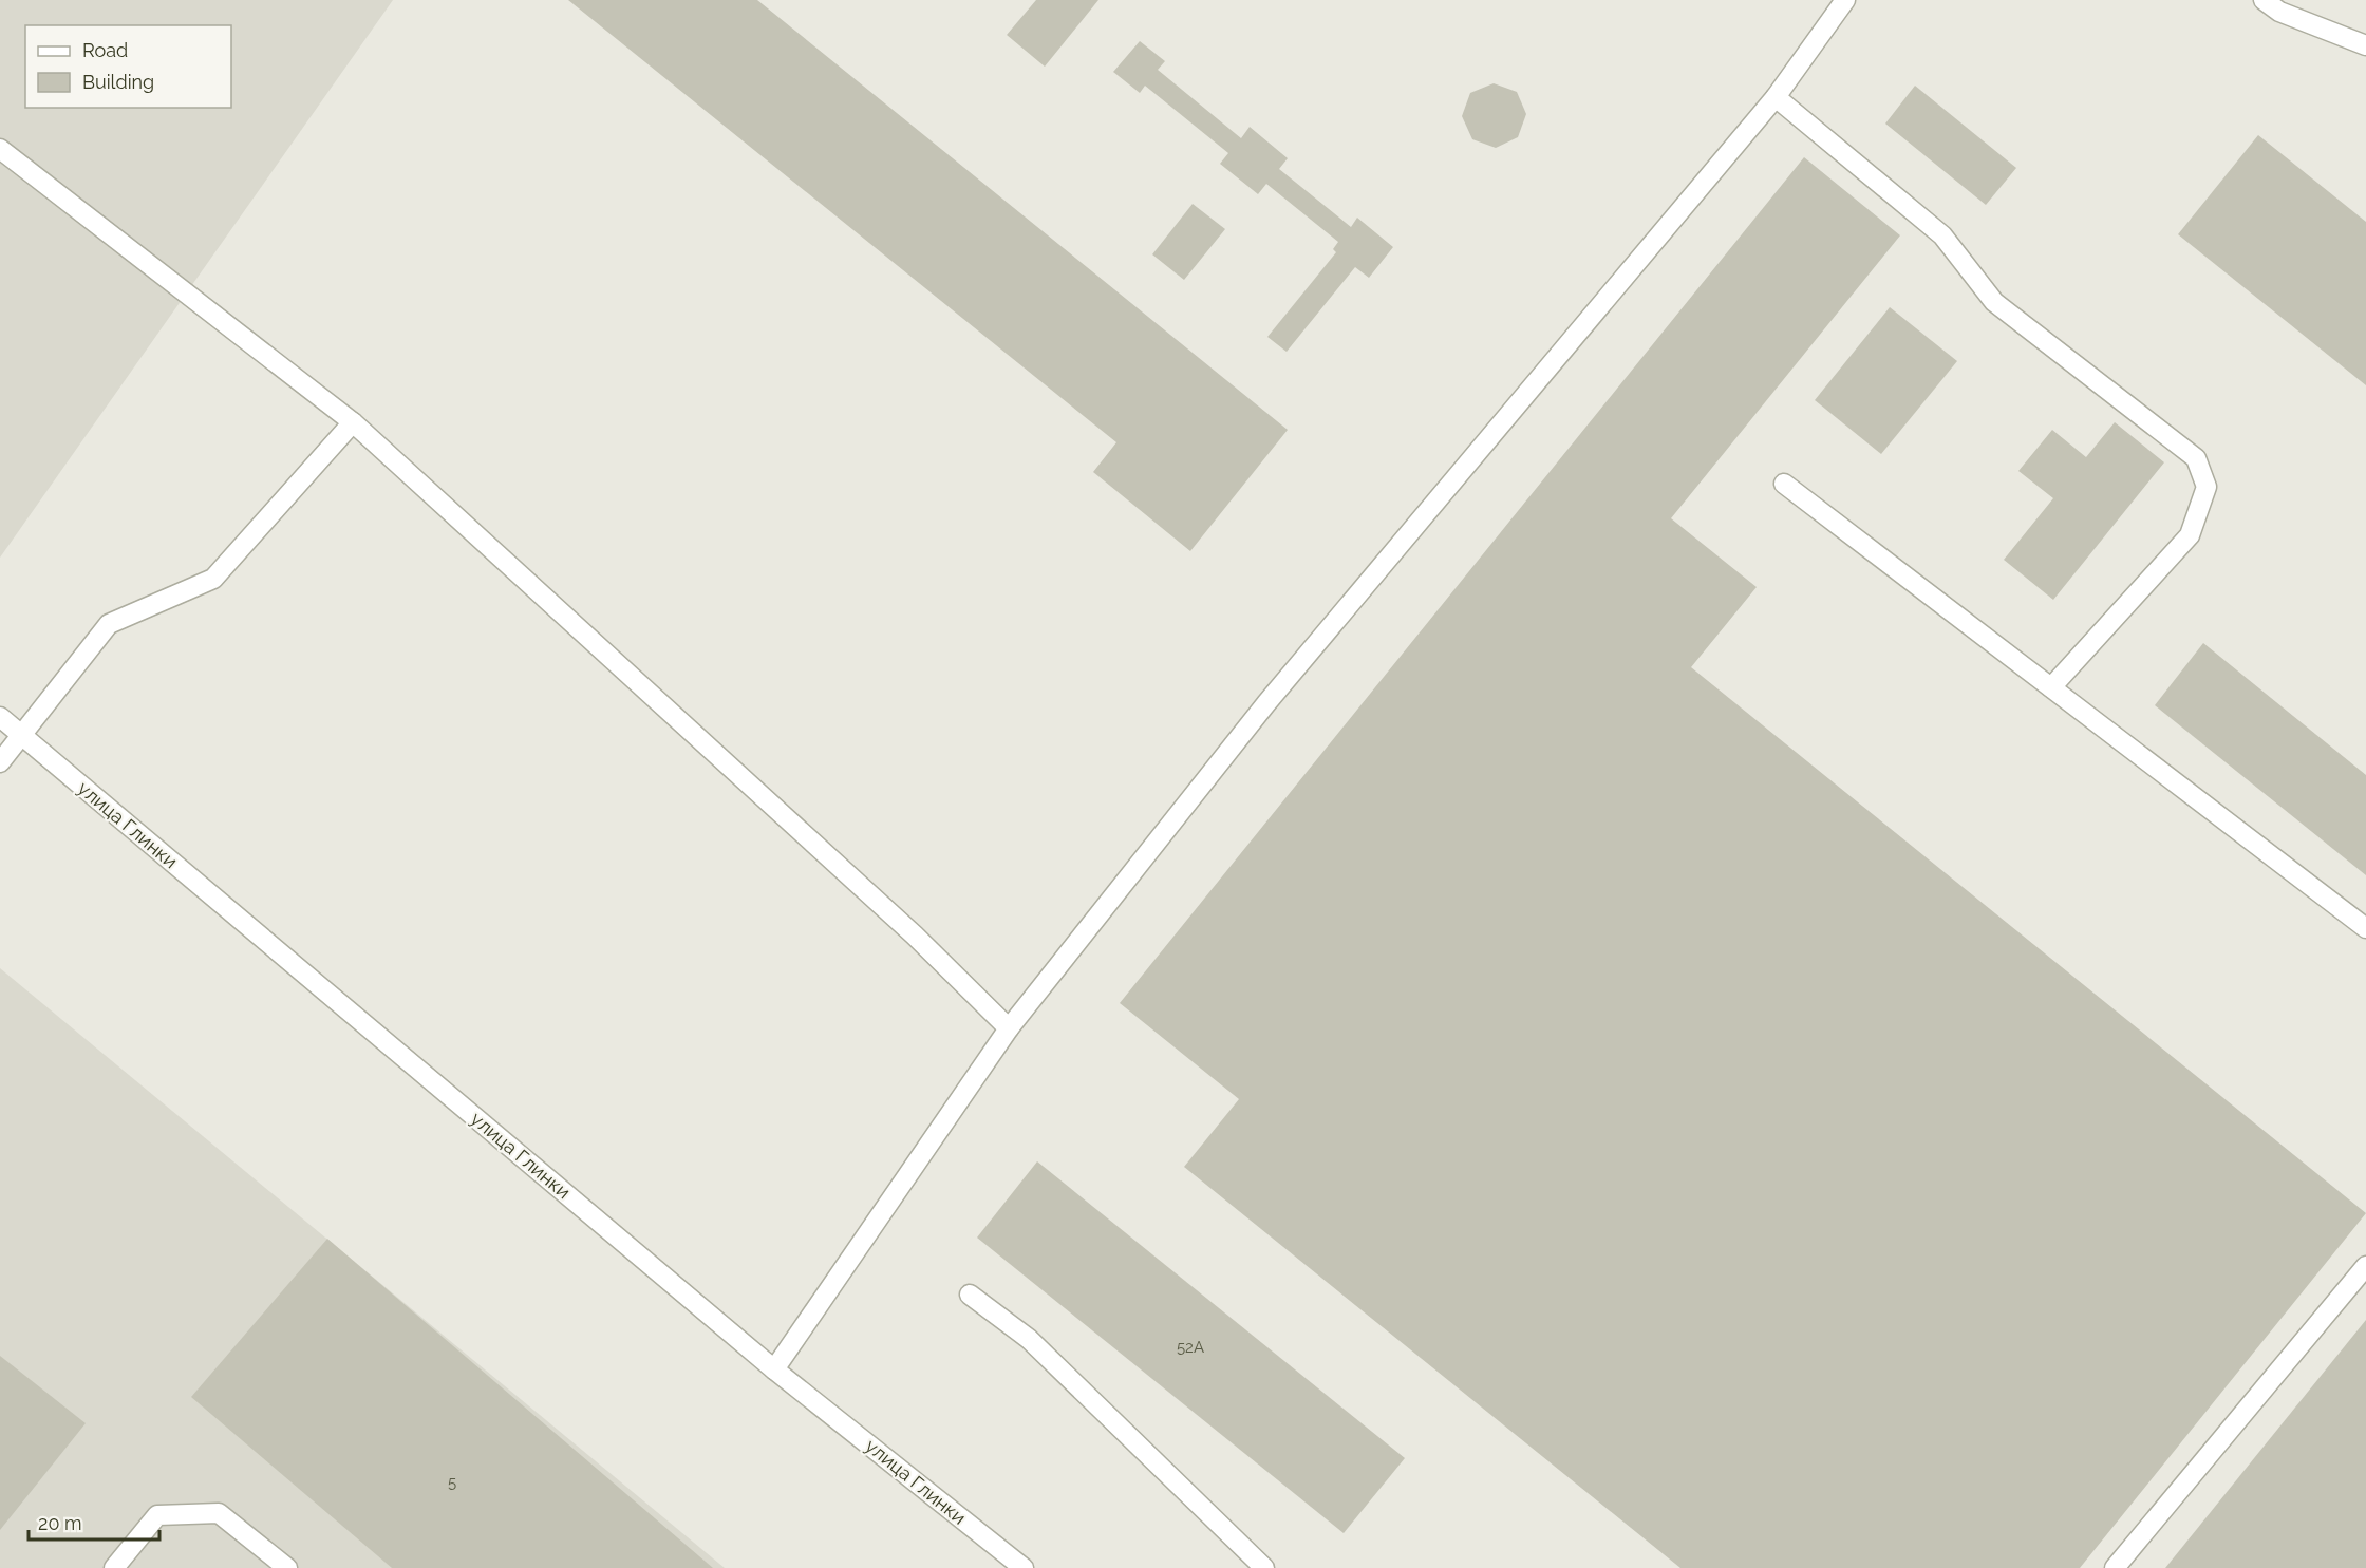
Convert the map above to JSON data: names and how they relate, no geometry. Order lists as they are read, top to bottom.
{
  "streets": {
    "street": ["улица Глинки"]
  },
  "house_numbers": ["52А", "5"],
  "legend": ["Road", "Building"],
  "scale_bar": "20 m"
}
